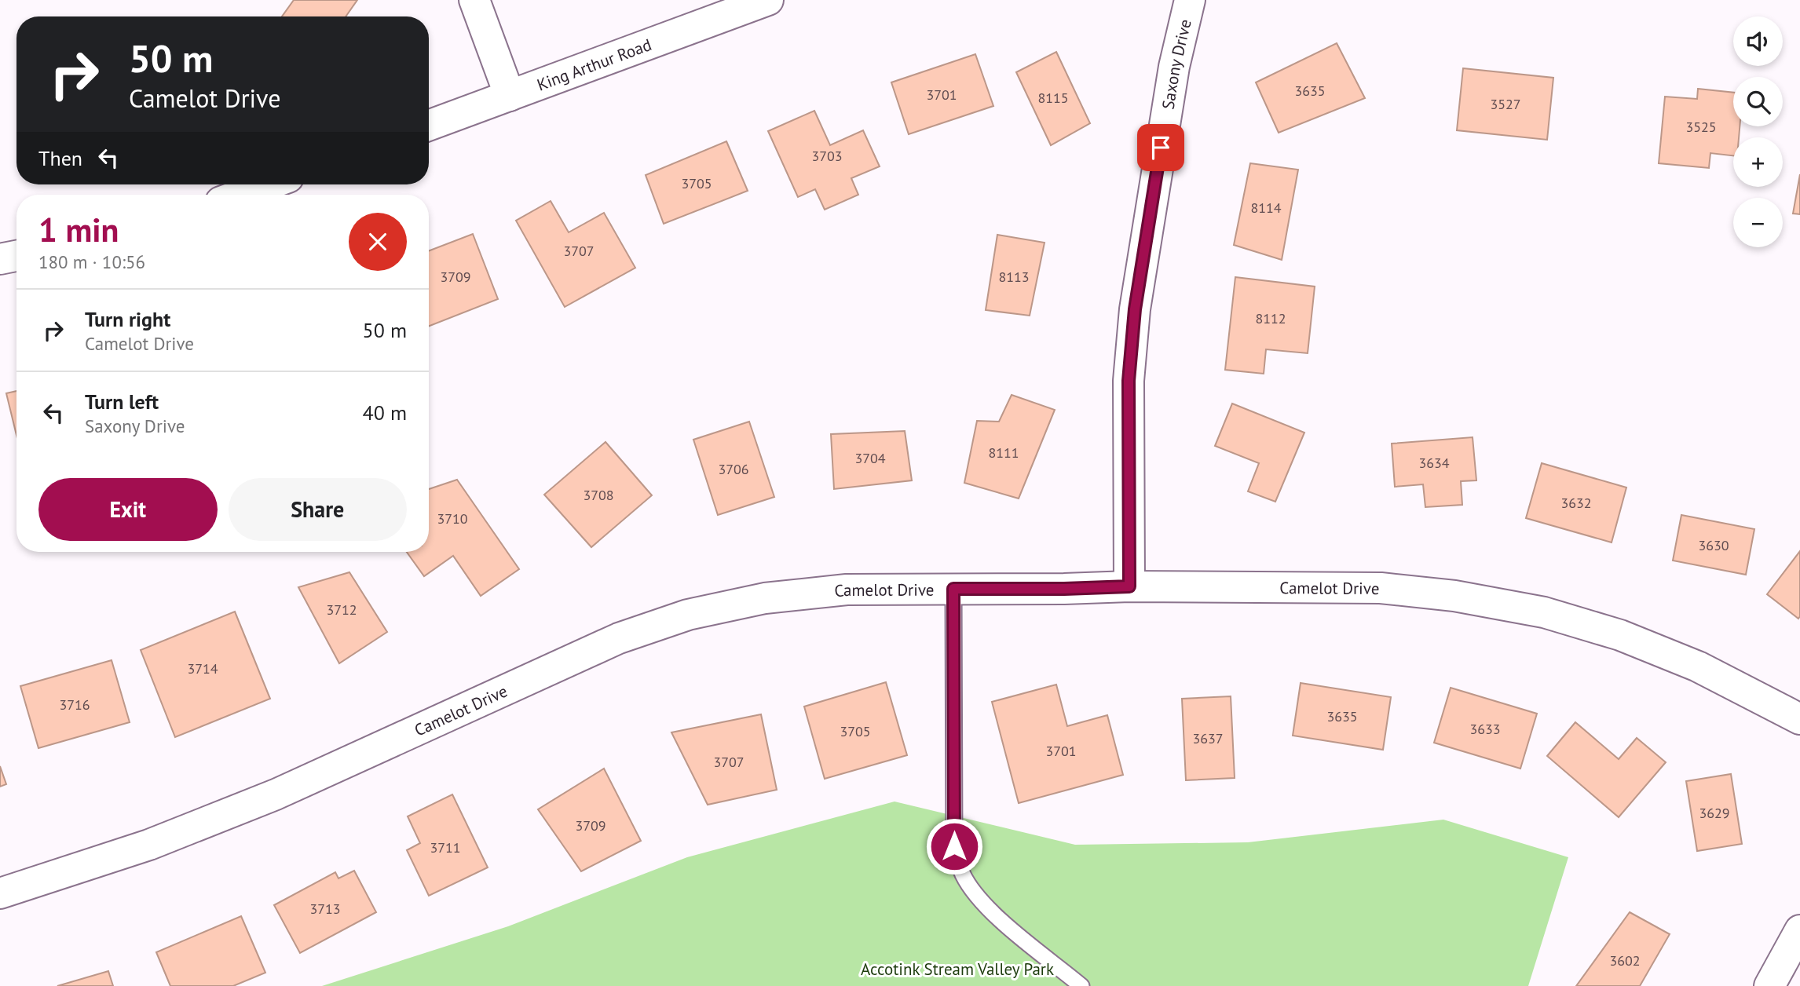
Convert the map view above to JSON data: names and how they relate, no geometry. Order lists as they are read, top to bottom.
{
  "streets": {
    "street": ["Saxony Drive", "King Arthur Road", "Camelot Drive"]
  },
  "crossings": [
    ["Saxony Drive", "Camelot Drive"]
  ],
  "parks": ["Accotink Stream Valley Park"],
  "house_numbers": [
    "3635",
    "3701",
    "8115",
    "3527",
    "3525",
    "3703",
    "3705",
    "8114",
    "3707",
    "3709",
    "8113",
    "8112",
    "8111",
    "3704",
    "3634",
    "3706",
    "3708",
    "3632",
    "3710",
    "3630",
    "3712",
    "3714",
    "3716",
    "3635",
    "3633",
    "3705",
    "3637",
    "3701",
    "3707",
    "3629",
    "3709",
    "3711",
    "3713",
    "3602"
  ],
  "page": {
    "map_buttons": ["+", "−"],
    "turn": ["50 m", "Camelot Drive"],
    "then": "Then",
    "heading": ["1 min", "180 m · 10:56"],
    "list": [
      {
        "name": "Turn right",
        "note": "Camelot Drive",
        "value": "50 m"
      },
      {
        "name": "Turn left",
        "note": "Saxony Drive",
        "value": "40 m"
      }
    ],
    "buttons": ["Exit", "Share"]
  }
}
